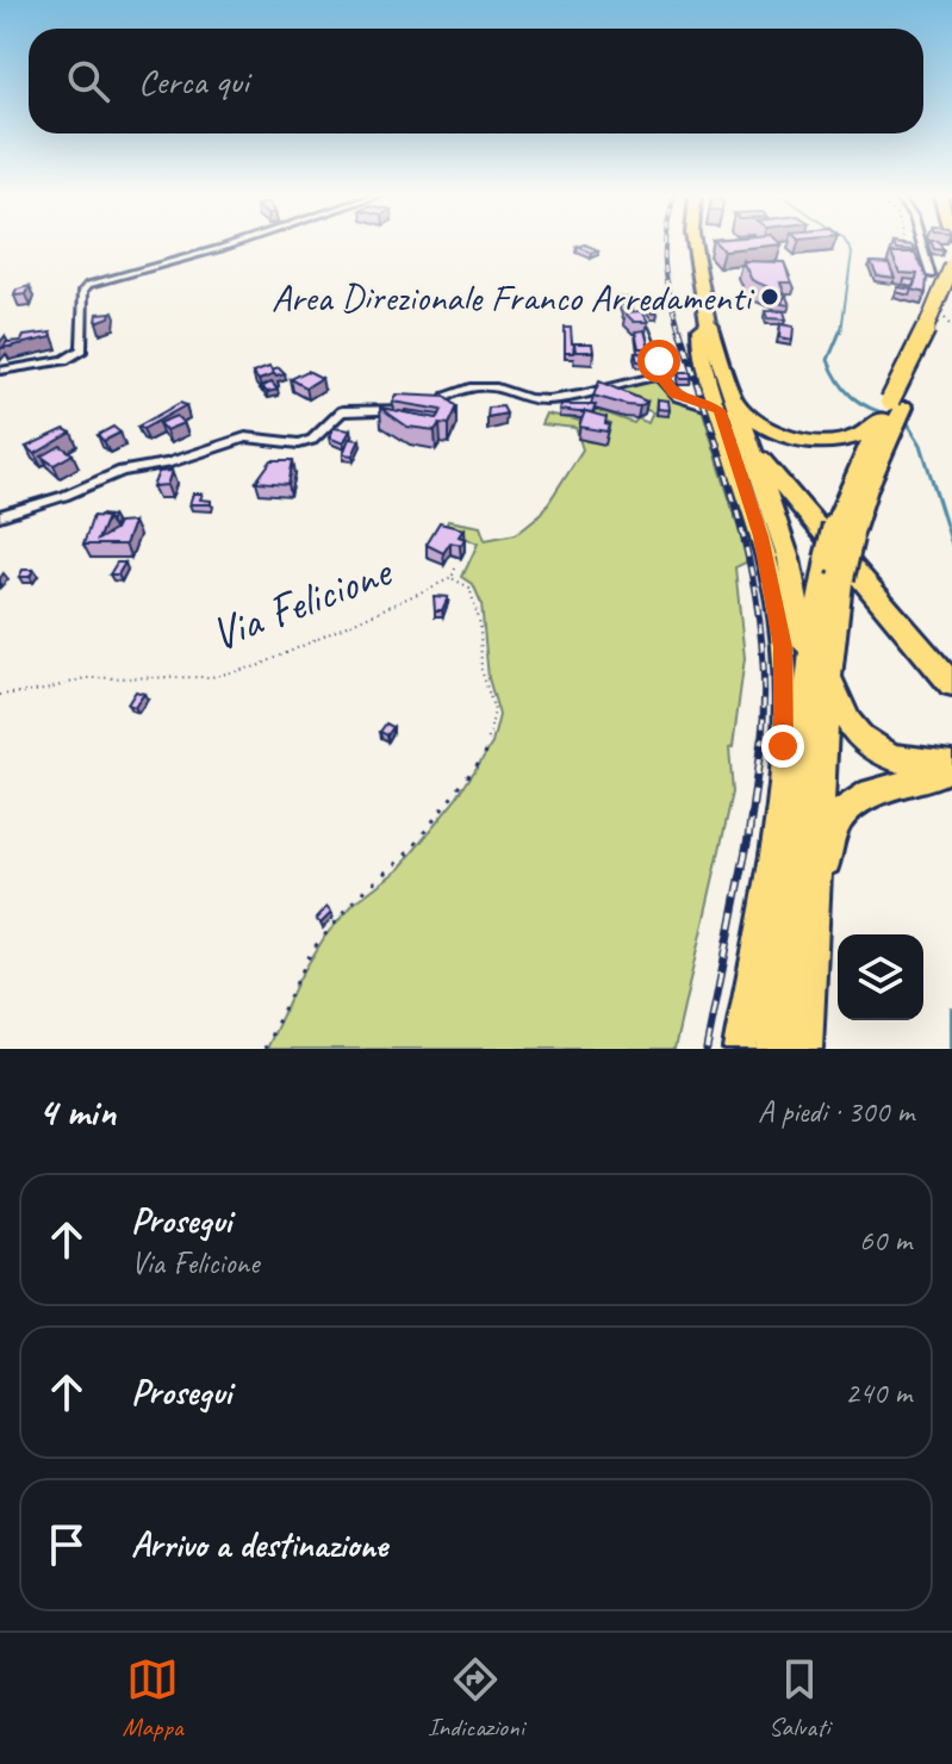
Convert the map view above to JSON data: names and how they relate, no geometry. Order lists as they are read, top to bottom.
{
  "streets": {
    "path": ["Via Felicione"]
  },
  "places": ["Area Direzionale Franco Arredamenti"],
  "page": {
    "search": "Cerca qui",
    "heading": ["4 min", "A piedi · 300 m"],
    "list": [
      ["Prosegui", "Via Felicione", "60 m"],
      ["Prosegui", "240 m"],
      "Arrivo a destinazione"
    ],
    "nav": ["Mappa", "Indicazioni", "Salvati"]
  }
}
